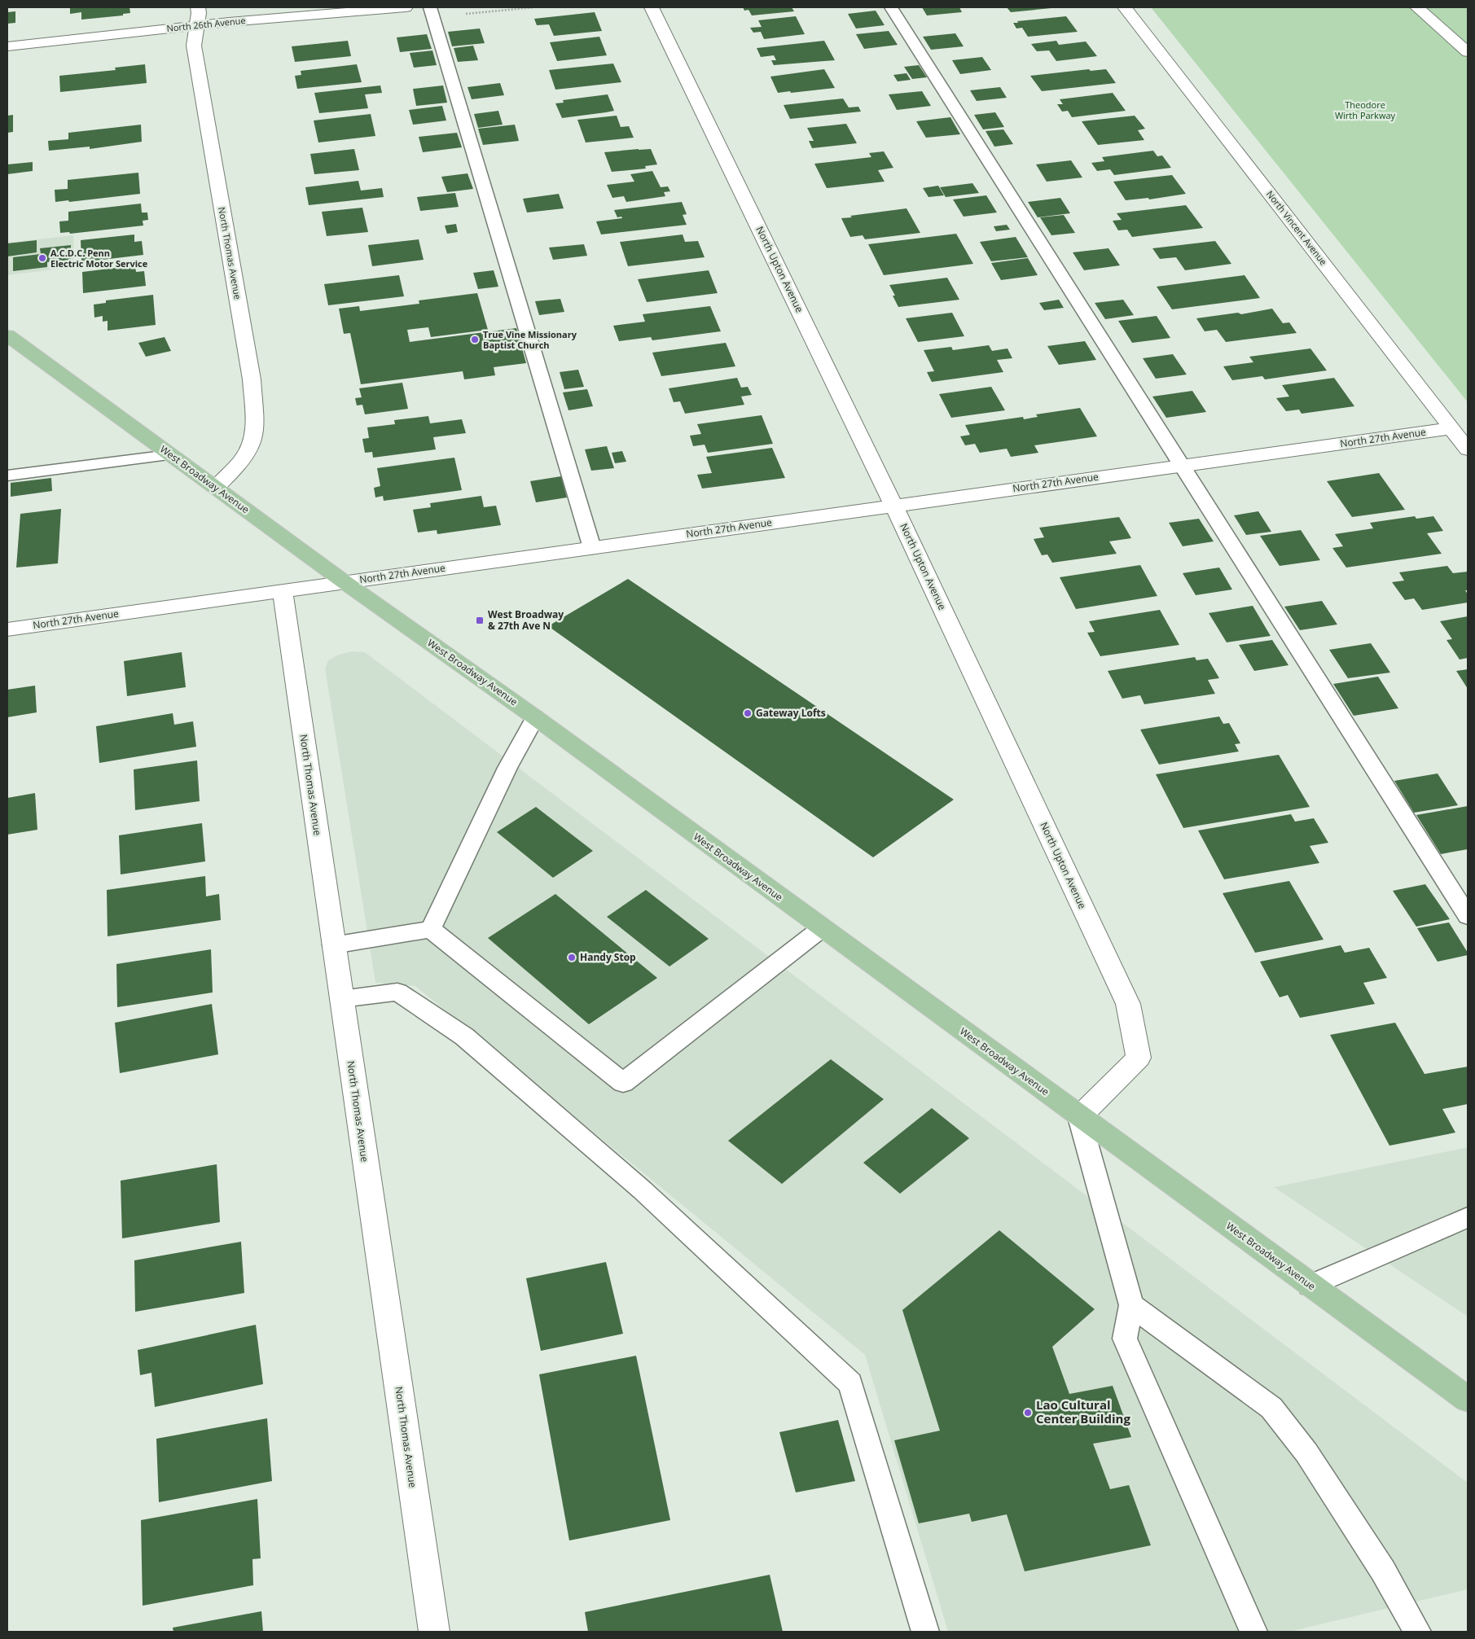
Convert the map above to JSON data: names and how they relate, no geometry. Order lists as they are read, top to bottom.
{
  "streets": {
    "main road": ["West Broadway Avenue"],
    "street": [
      "North 26th Avenue",
      "North Vincent Avenue",
      "North Thomas Avenue",
      "North Upton Avenue",
      "North 27th Avenue"
    ]
  },
  "crossings": [
    ["North 26th Avenue", "North Thomas Avenue"],
    ["North Vincent Avenue", "North 27th Avenue"],
    ["North Thomas Avenue", "North 27th Avenue"],
    ["North Thomas Avenue", "West Broadway Avenue"],
    ["North Upton Avenue", "North 27th Avenue"],
    ["North Upton Avenue", "West Broadway Avenue"],
    ["North 27th Avenue", "West Broadway Avenue"]
  ],
  "parks": ["Theodore Wirth Parkway"],
  "places": {
    "other": [
      "A.C.D.C. Penn Electric Motor Service",
      "True Vine Missionary Baptist Church",
      "Gateway Lofts",
      "Handy Stop",
      "Lao Cultural Center Building"
    ],
    "transit": ["West Broadway & 27th Ave N"]
  }
}
